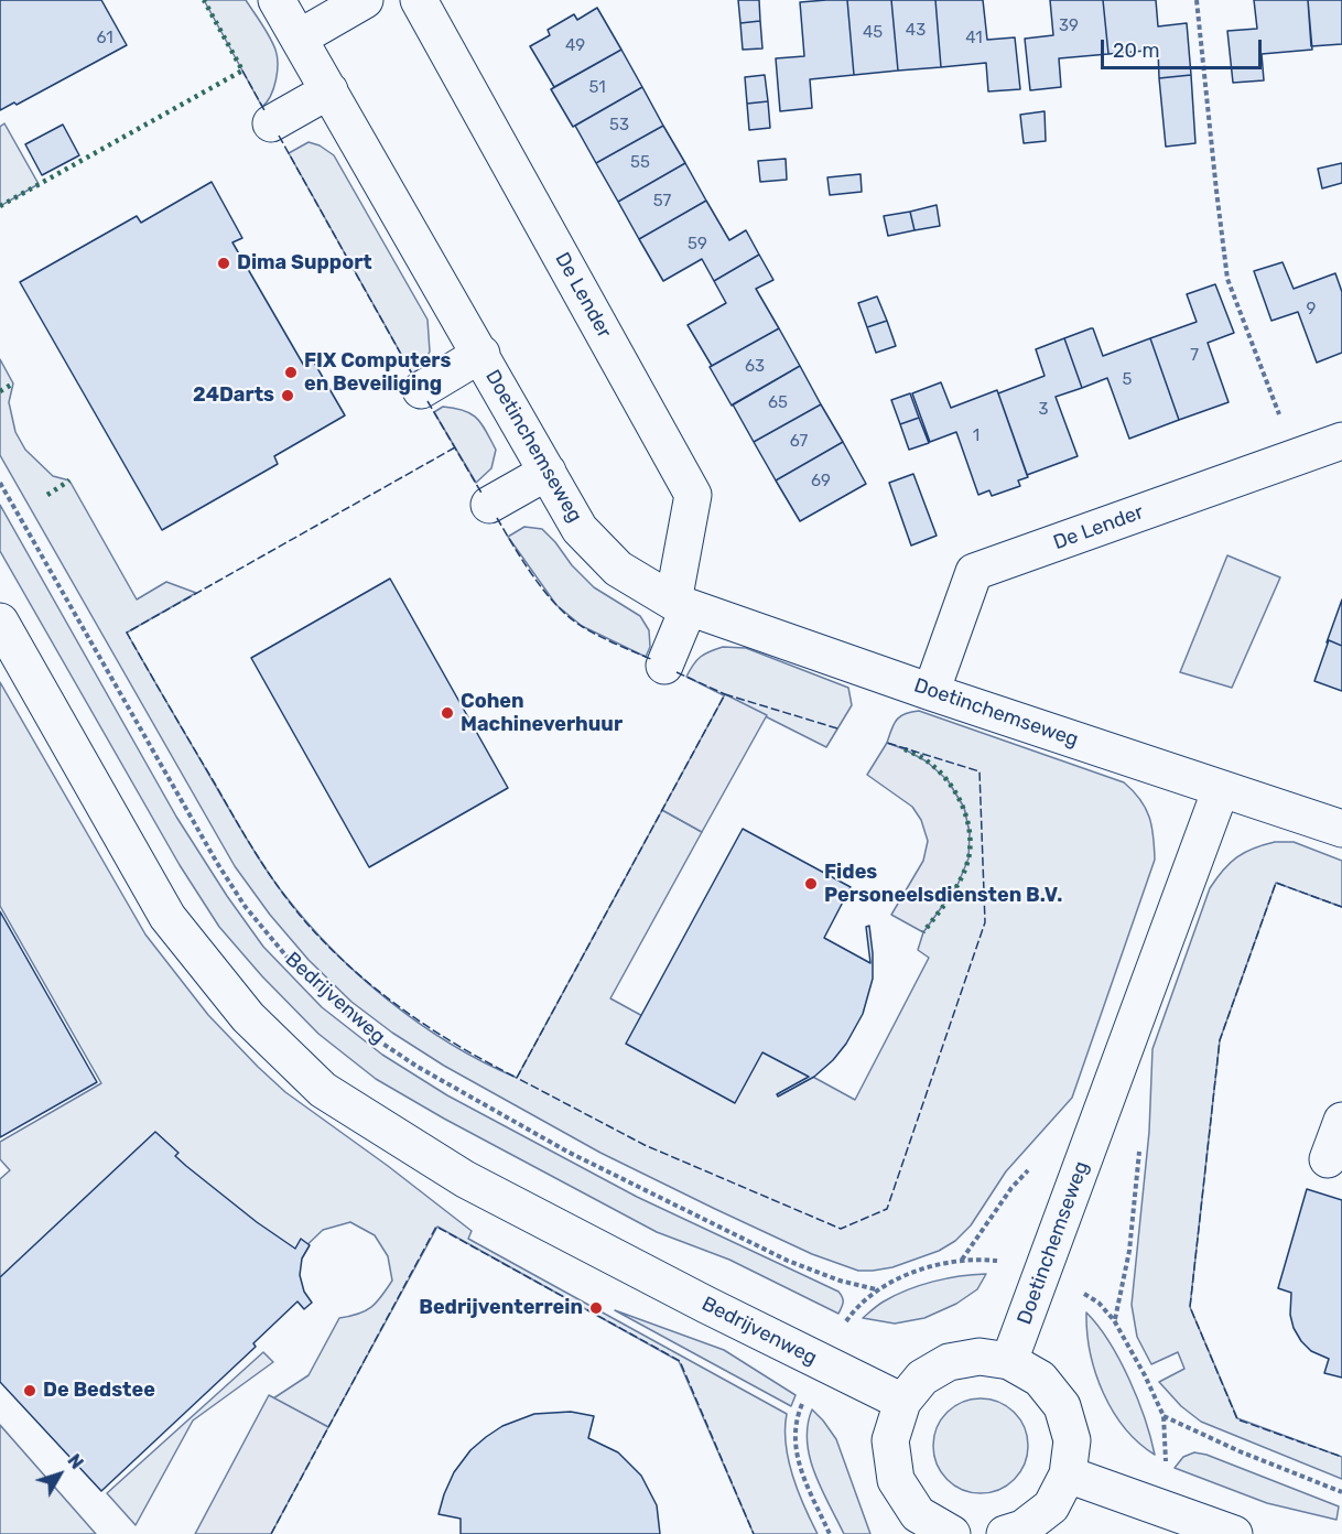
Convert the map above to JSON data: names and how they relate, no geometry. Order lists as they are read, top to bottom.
{
  "streets": {
    "street": ["De Lender", "Doetinchemseweg", "Bedrijvenweg"]
  },
  "crossings": [
    ["De Lender", "Doetinchemseweg"]
  ],
  "places": [
    "Dima Support",
    "FIX Computers en Beveiliging",
    "24Darts",
    "Cohen Machineverhuur",
    "Fides Personeelsdiensten B.V.",
    "Bedrijventerrein",
    "De Bedstee"
  ],
  "house_numbers": [
    "39",
    "43",
    "45",
    "61",
    "41",
    "49",
    "51",
    "53",
    "55",
    "57",
    "59",
    "9",
    "7",
    "63",
    "5",
    "65",
    "3",
    "1",
    "67",
    "69"
  ],
  "scale_bar": "20 m",
  "north": "top right"
}
